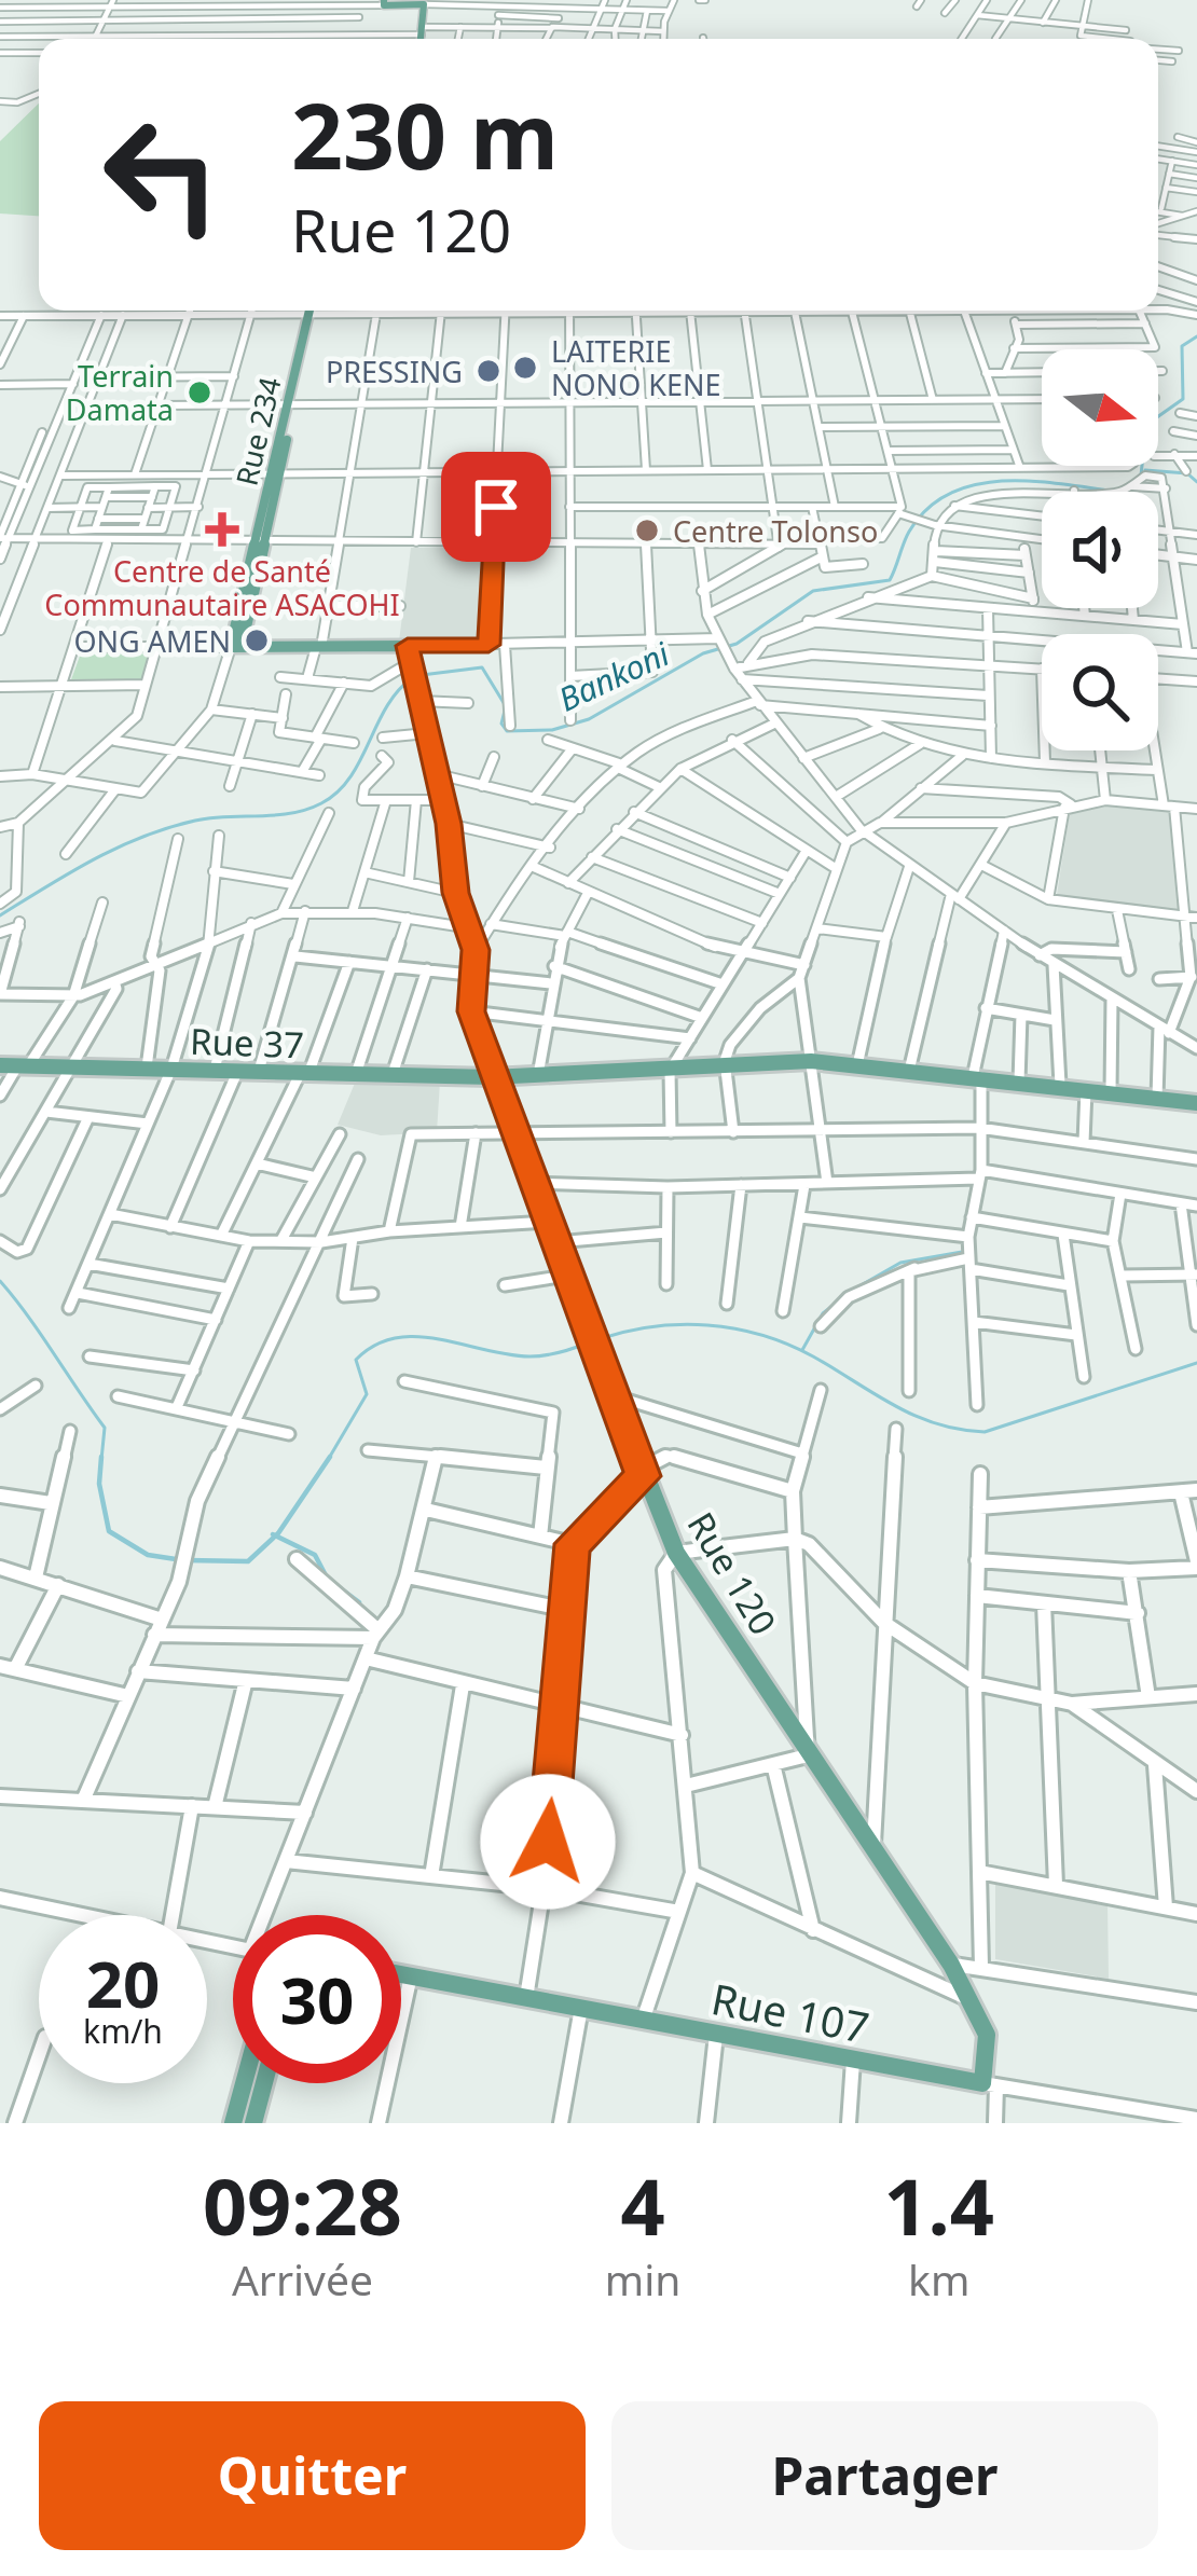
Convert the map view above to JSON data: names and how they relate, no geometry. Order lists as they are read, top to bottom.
{
  "streets": {
    "main road": [
      "Rue 234",
      "Rue 37",
      "Rue 120",
      "Rue 107"
    ]
  },
  "crossings": [
    ["Rue 37", "Rue 120"]
  ],
  "water": ["Bankoni"],
  "places": {
    "other": [
      "LAITERIE NONO KENE",
      "PRESSING",
      "Terrain Damata",
      "Centre Tolonso",
      "ONG AMEN"
    ],
    "health": ["Centre de Santé Communautaire ASACOHI"]
  },
  "north": "right",
  "page": {
    "turn": ["230 m", "Rue 120"],
    "speed": "20 km/h",
    "limit": "30",
    "eta": [
      "09:28",
      "Arrivée",
      "4",
      "min",
      "1.4",
      "km"
    ],
    "buttons": ["Quitter", "Partager"]
  }
}
